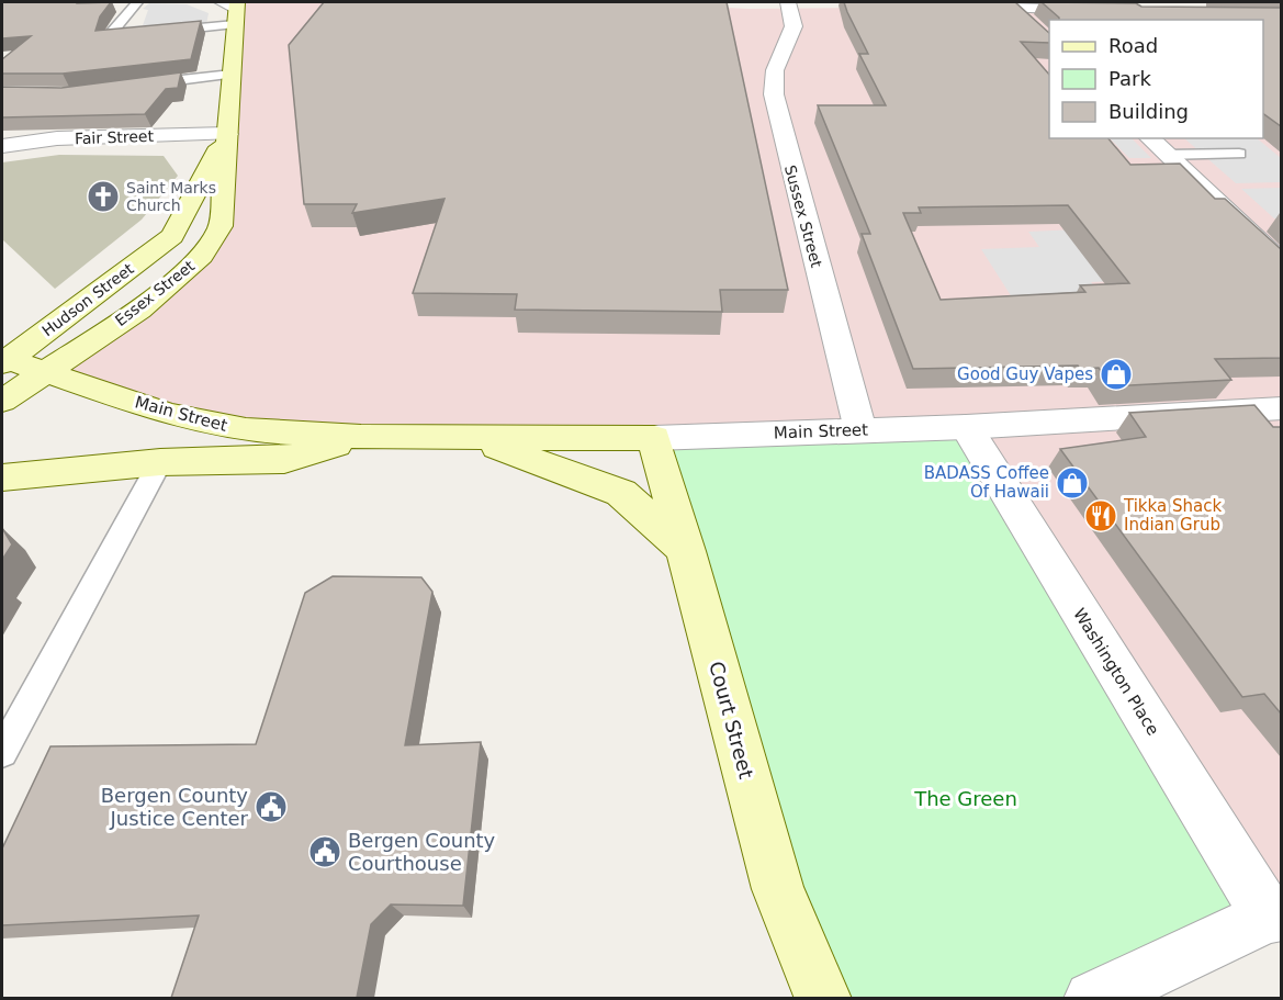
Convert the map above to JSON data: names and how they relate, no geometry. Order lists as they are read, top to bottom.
{
  "streets": {
    "main road": [
      "Essex Street",
      "Hudson Street",
      "Main Street",
      "Court Street"
    ],
    "street": ["Fair Street", "Sussex Street", "Washington Place"]
  },
  "crossings": [
    ["Fair Street", "Essex Street"],
    ["Sussex Street", "Main Street"],
    ["Essex Street", "Hudson Street"],
    ["Essex Street", "Main Street"],
    ["Hudson Street", "Main Street"],
    ["Main Street", "Washington Place"],
    ["Main Street", "Court Street"]
  ],
  "parks": ["The Green"],
  "places": {
    "church": ["Saint Marks Church"],
    "shop": ["Good Guy Vapes", "BADASS Coffee Of Hawaii"],
    "restaurant": ["Tikka Shack Indian Grub"],
    "public building": ["Bergen County Justice Center", "Bergen County Courthouse"]
  },
  "legend": ["Road", "Park", "Building"]
}
